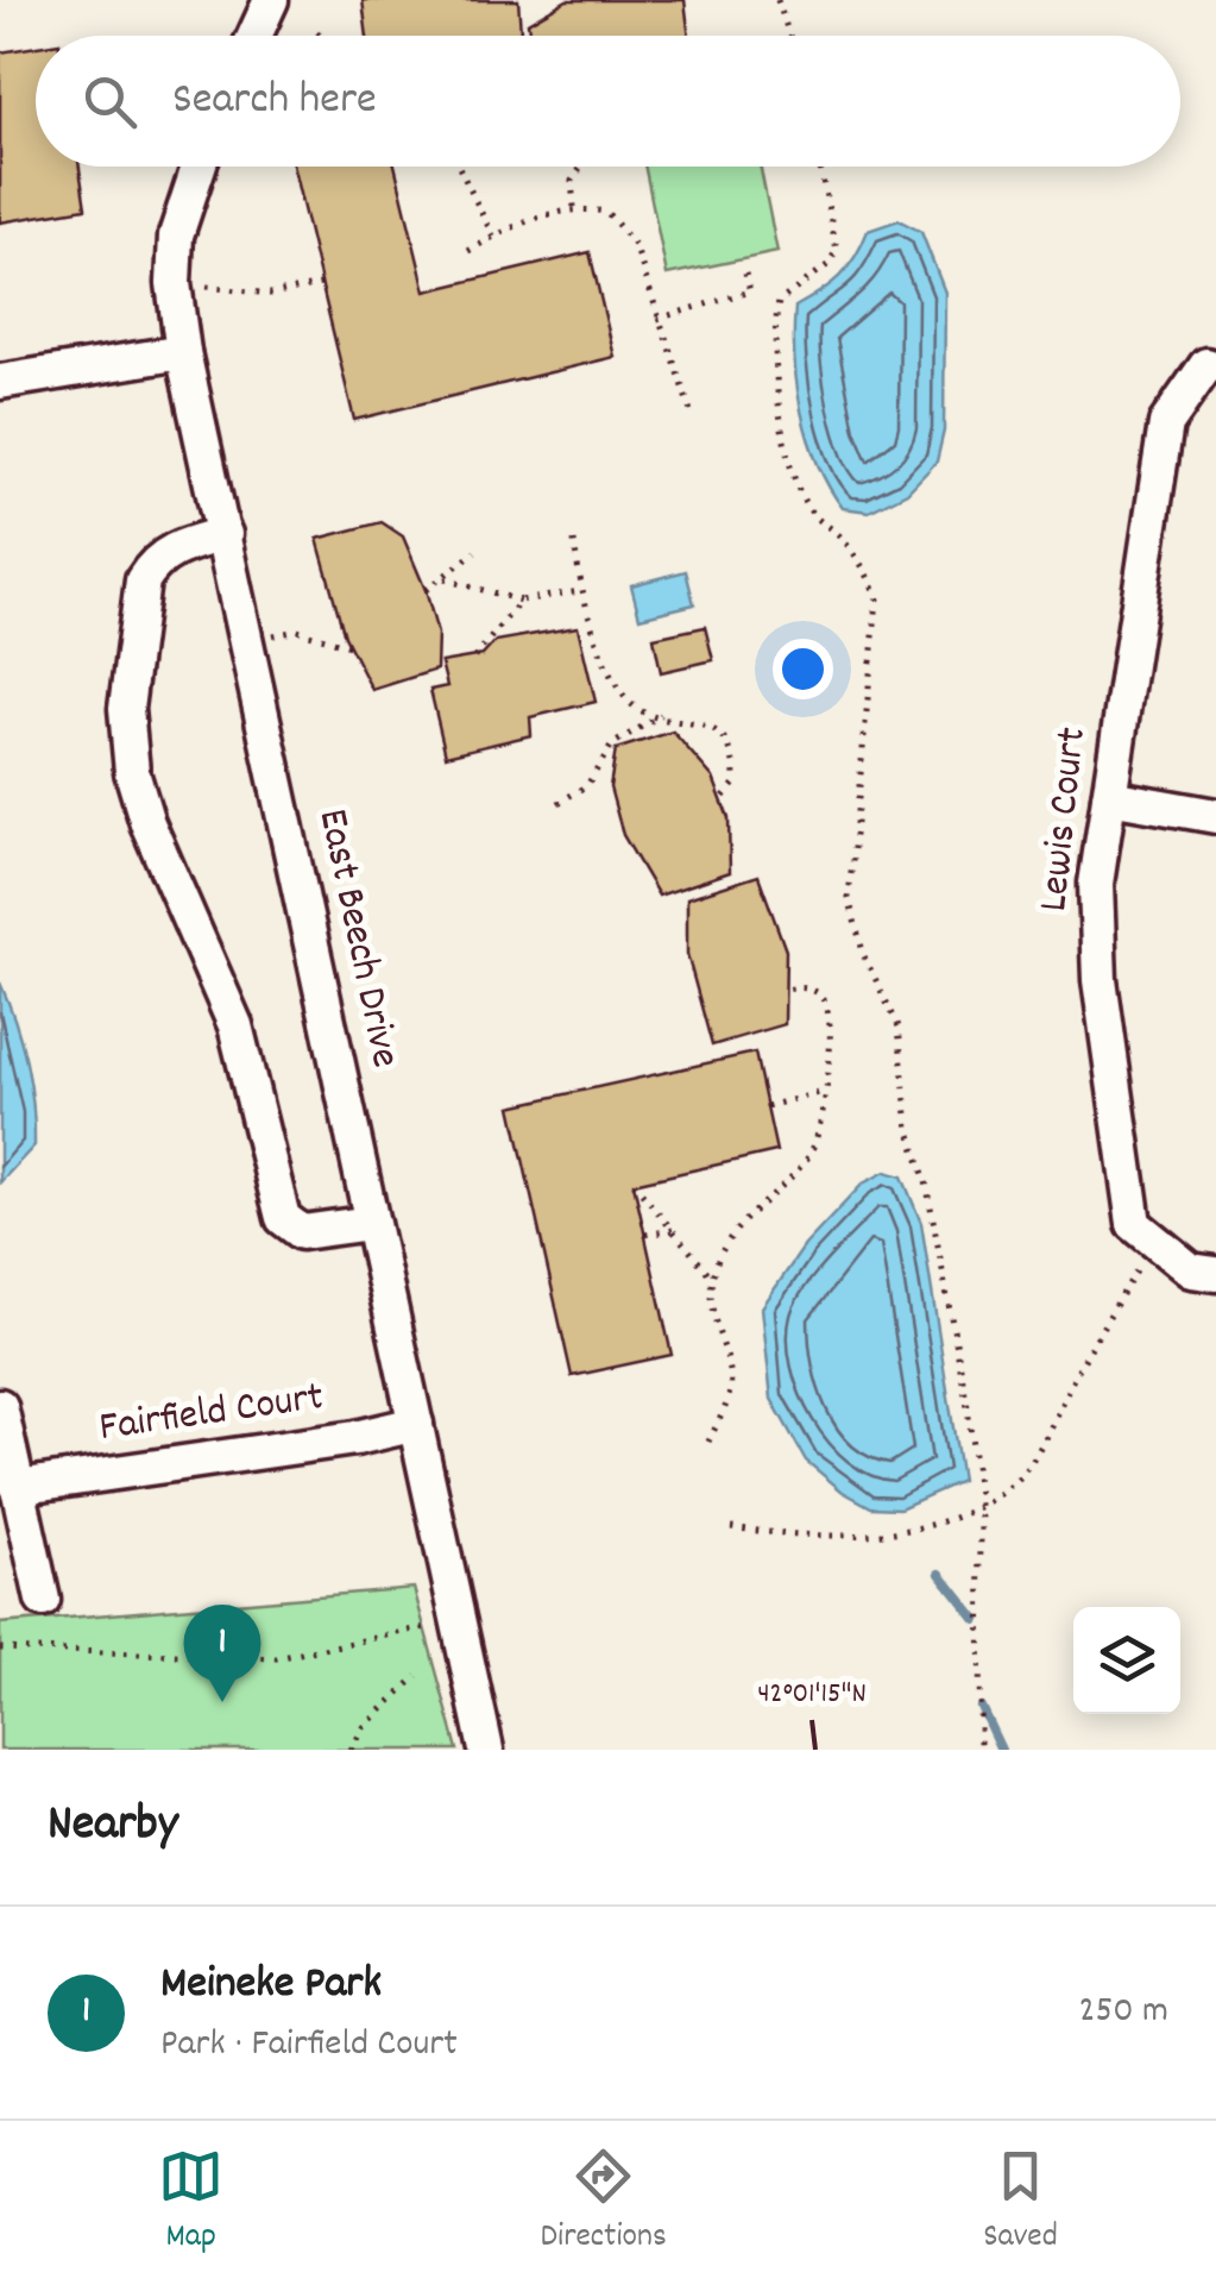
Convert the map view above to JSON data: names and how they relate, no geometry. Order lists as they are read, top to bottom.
{
  "streets": {
    "street": ["Lewis Court", "East Beech Drive", "Fairfield Court"]
  },
  "crossings": [
    ["East Beech Drive", "Fairfield Court"]
  ],
  "page": {
    "search": "Search here",
    "pins": "1",
    "heading": "Nearby",
    "list": [
      {
        "mark": "1",
        "name": "Meineke Park",
        "note": "Park · Fairfield Court",
        "value": "250 m"
      }
    ],
    "nav": ["Map", "Directions", "Saved"]
  },
  "coordinates": ["42°01'15\"N"]
}
